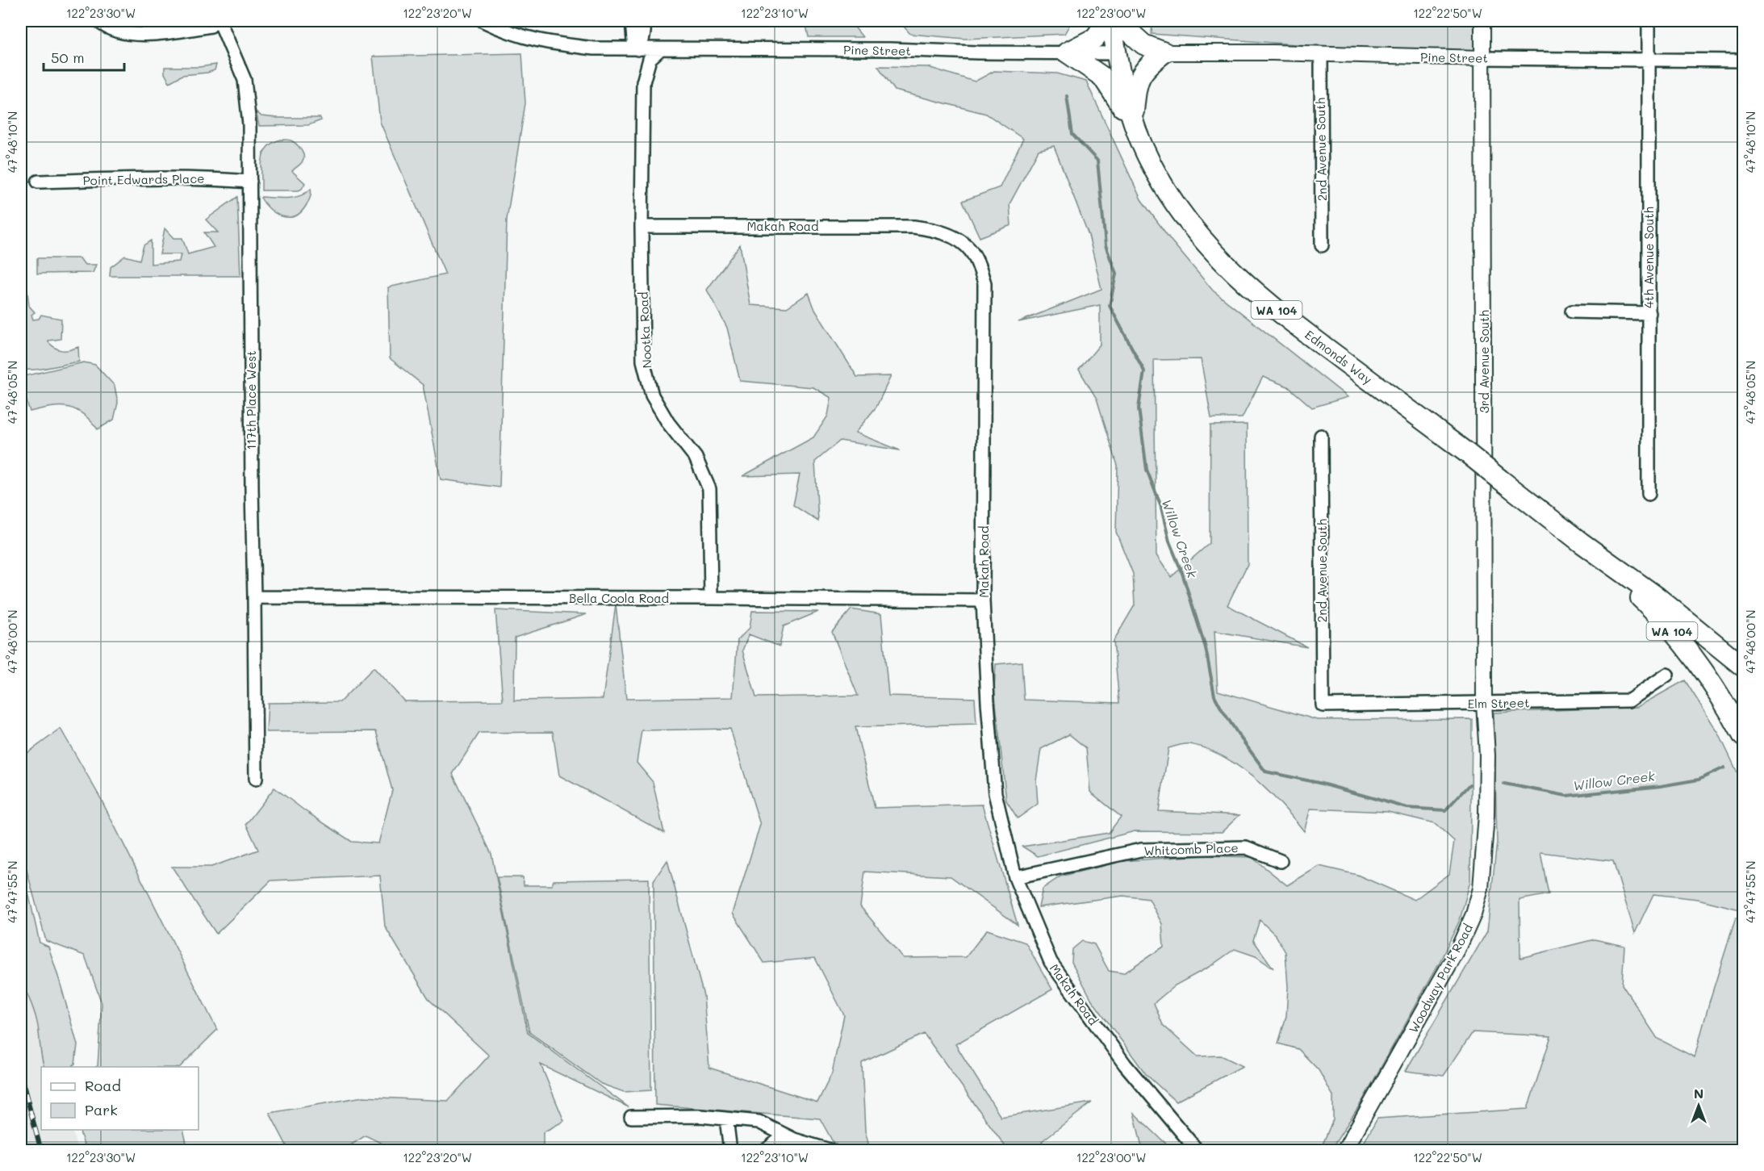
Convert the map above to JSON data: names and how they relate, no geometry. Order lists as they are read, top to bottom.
{
  "streets": {
    "main road": ["WA 104", "Edmonds Way"],
    "street": [
      "Pine Street",
      "2nd Avenue South",
      "Point Edwards Place",
      "Makah Road",
      "4th Avenue South",
      "Nootka Road",
      "3rd Avenue South",
      "117th Place West",
      "Bella Coola Road",
      "Elm Street",
      "Whitcomb Place",
      "Woodway Park Road"
    ]
  },
  "crossings": [
    ["Pine Street", "2nd Avenue South"],
    ["Pine Street", "4th Avenue South"],
    ["Pine Street", "Nootka Road"],
    ["Pine Street", "Edmonds Way"],
    ["Pine Street", "3rd Avenue South"],
    ["2nd Avenue South", "Elm Street"],
    ["Point Edwards Place", "117th Place West"],
    ["Makah Road", "Nootka Road"],
    ["Makah Road", "Bella Coola Road"],
    ["Makah Road", "Whitcomb Place"],
    ["Nootka Road", "Bella Coola Road"],
    ["3rd Avenue South", "Elm Street"],
    ["3rd Avenue South", "Woodway Park Road"],
    ["117th Place West", "Bella Coola Road"],
    ["Elm Street", "Woodway Park Road"]
  ],
  "water": ["Willow Creek"],
  "legend": ["Road", "Park"],
  "scale_bar": "50 m",
  "north": "top",
  "coordinates": [
    "122°23'30\"W",
    "122°23'20\"W",
    "122°23'10\"W",
    "122°23'00\"W",
    "122°22'50\"W",
    "47°48'10\"N",
    "47°48'05\"N",
    "47°48'00\"N",
    "47°47'55\"N"
  ]
}
